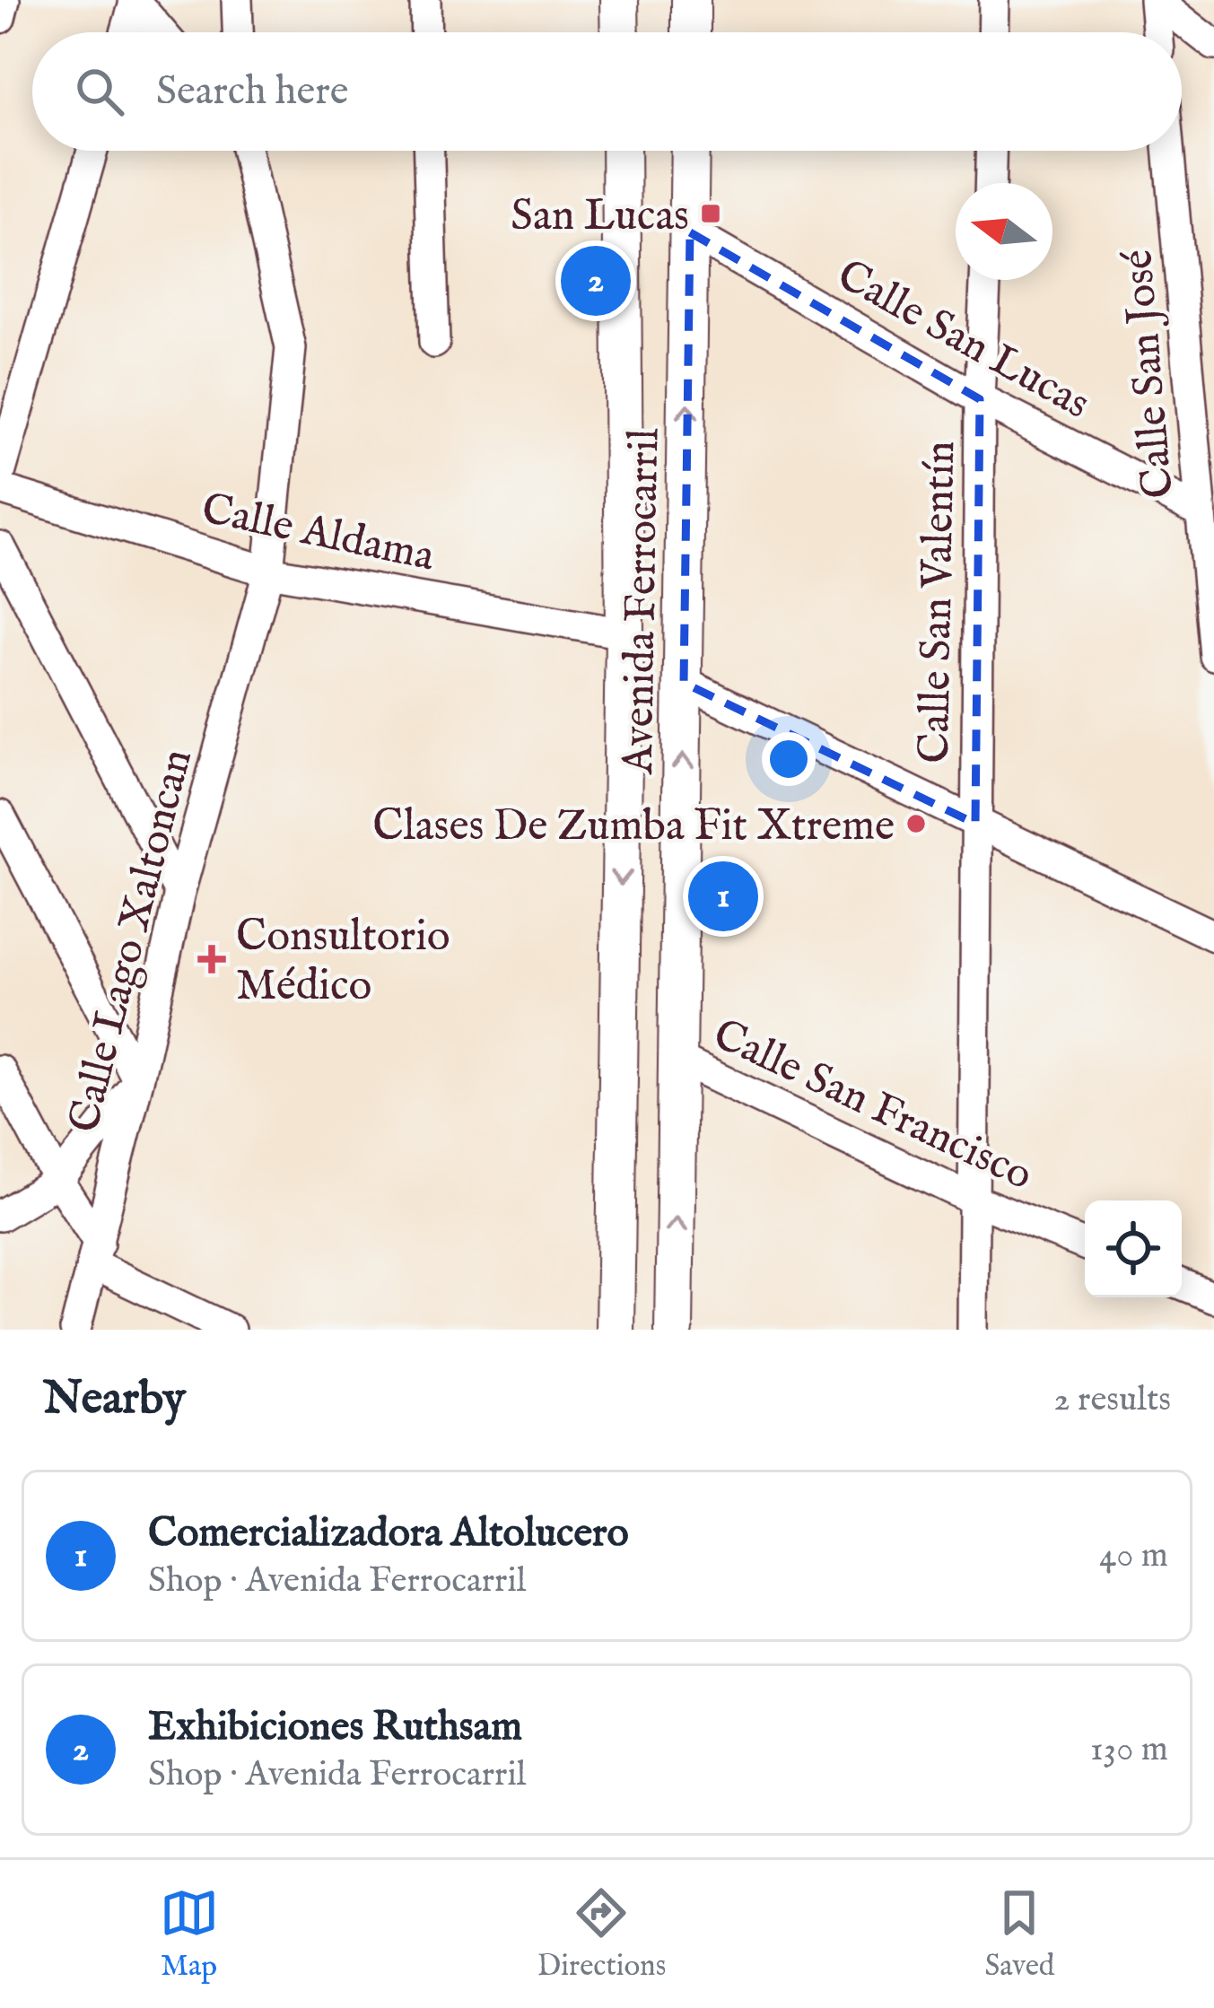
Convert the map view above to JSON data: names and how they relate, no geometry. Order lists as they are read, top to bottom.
{
  "streets": {
    "main road": ["Avenida Ferrocarril"],
    "street": [
      "Calle San Lucas",
      "Calle San José",
      "Calle Aldama",
      "Calle San Valentín",
      "Calle Lago Xaltoncan",
      "Calle San Francisco"
    ]
  },
  "crossings": [
    ["Calle San Lucas", "Calle San José"],
    ["Calle San Lucas", "Avenida Ferrocarril"],
    ["Calle San Lucas", "Calle San Valentín"],
    ["Calle Aldama", "Avenida Ferrocarril"],
    ["Calle Aldama", "Calle Lago Xaltoncan"],
    ["Avenida Ferrocarril", "Calle San Francisco"],
    ["Calle San Valentín", "Calle San Francisco"]
  ],
  "places": {
    "transit": ["San Lucas"],
    "other": ["Clases De Zumba Fit Xtreme"],
    "health": ["Consultorio Médico"]
  },
  "north": "left",
  "page": {
    "search": "Search here",
    "pins": ["2", "1"],
    "heading": ["Nearby", "2 results"],
    "list": [
      {
        "mark": "1",
        "name": "Comercializadora Altolucero",
        "note": "Shop · Avenida Ferrocarril",
        "value": "40 m"
      },
      {
        "mark": "2",
        "name": "Exhibiciones Ruthsam",
        "note": "Shop · Avenida Ferrocarril",
        "value": "130 m"
      }
    ],
    "nav": ["Map", "Directions", "Saved"]
  }
}
